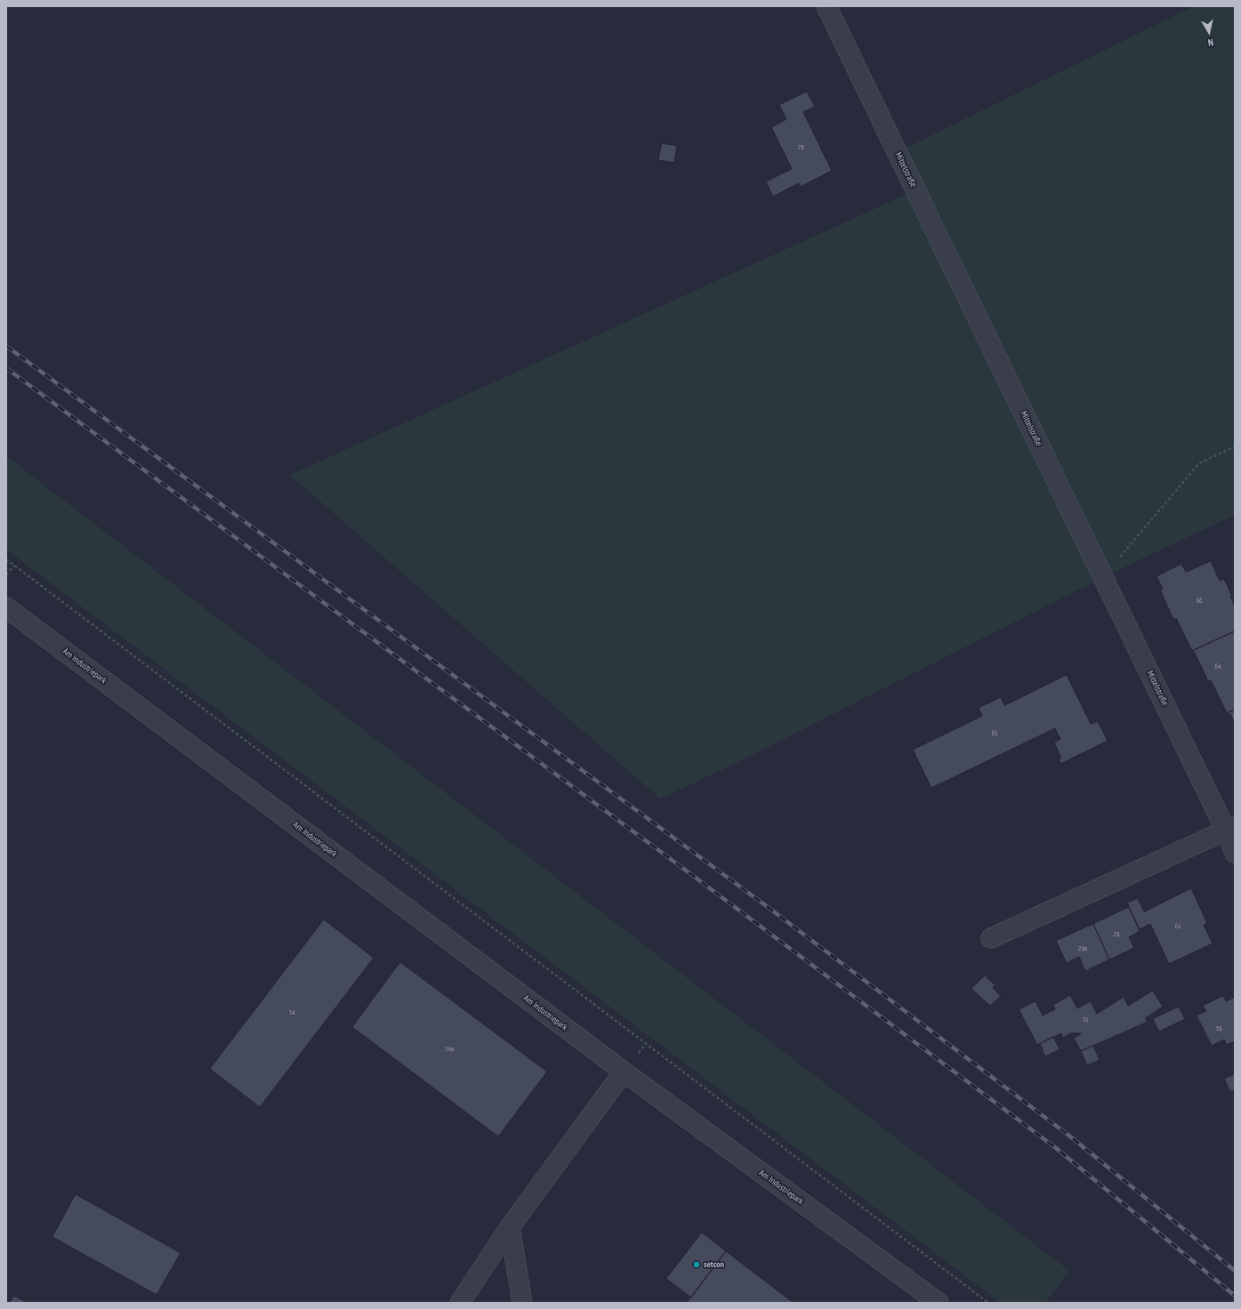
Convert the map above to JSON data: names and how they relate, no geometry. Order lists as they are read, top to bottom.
{
  "streets": {
    "street": ["Mittelstraße", "Am Industriepark"]
  },
  "places": ["setcon"],
  "house_numbers": [
    "79",
    "66",
    "64",
    "65",
    "61",
    "29",
    "29a",
    "34",
    "31",
    "59",
    "34a"
  ],
  "north": "bottom"
}
